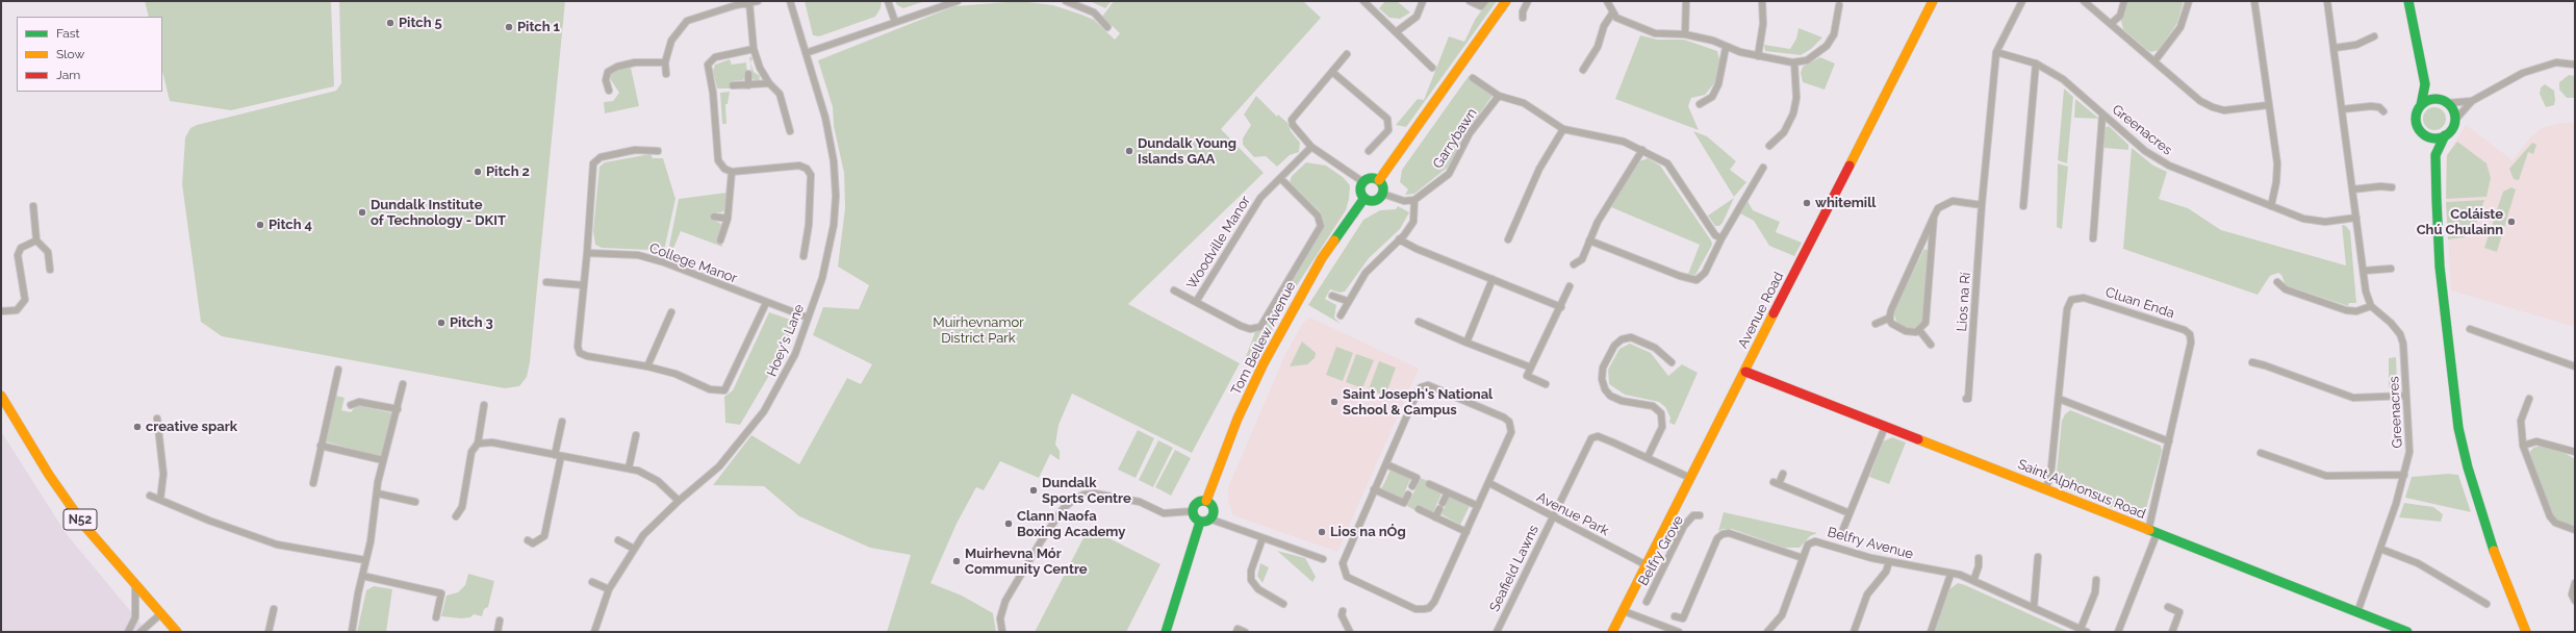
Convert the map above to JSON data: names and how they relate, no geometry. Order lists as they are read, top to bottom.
{
  "streets": {
    "street": [
      "Greenacres",
      "Garrybawn",
      "Woodville Manor",
      "College Manor",
      "Lios na Rí",
      "Cluan Enda",
      "Avenue Road",
      "Tom Bellew Avenue",
      "Hoey's Lane",
      "Saint Alphonsus Road",
      "Avenue Park",
      "N52",
      "Belfry Avenue",
      "Belfry Grove",
      "Seafield Lawns"
    ]
  },
  "crossings": [
    ["Greenacres", "Saint Alphonsus Road"],
    ["College Manor", "Hoey's Lane"],
    ["Cluan Enda", "Saint Alphonsus Road"],
    ["Avenue Road", "Saint Alphonsus Road"],
    ["Avenue Road", "Avenue Park"],
    ["Avenue Park", "Seafield Lawns"]
  ],
  "parks": ["Muirhevnamor District Park"],
  "places": [
    "Pitch 5",
    "Pitch 1",
    "Dundalk Young Islands GAA",
    "Pitch 2",
    "whitemill",
    "Dundalk Institute of Technology - DKIT",
    "Coláiste Chú Chulainn",
    "Pitch 4",
    "Pitch 3",
    "Saint Joseph's National School & Campus",
    "creative spark",
    "Dundalk Sports Centre",
    "Clann Naofa Boxing Academy",
    "Lios na nÓg",
    "Muirhevna Mór Community Centre"
  ],
  "legend": ["Fast", "Slow", "Jam"]
}
